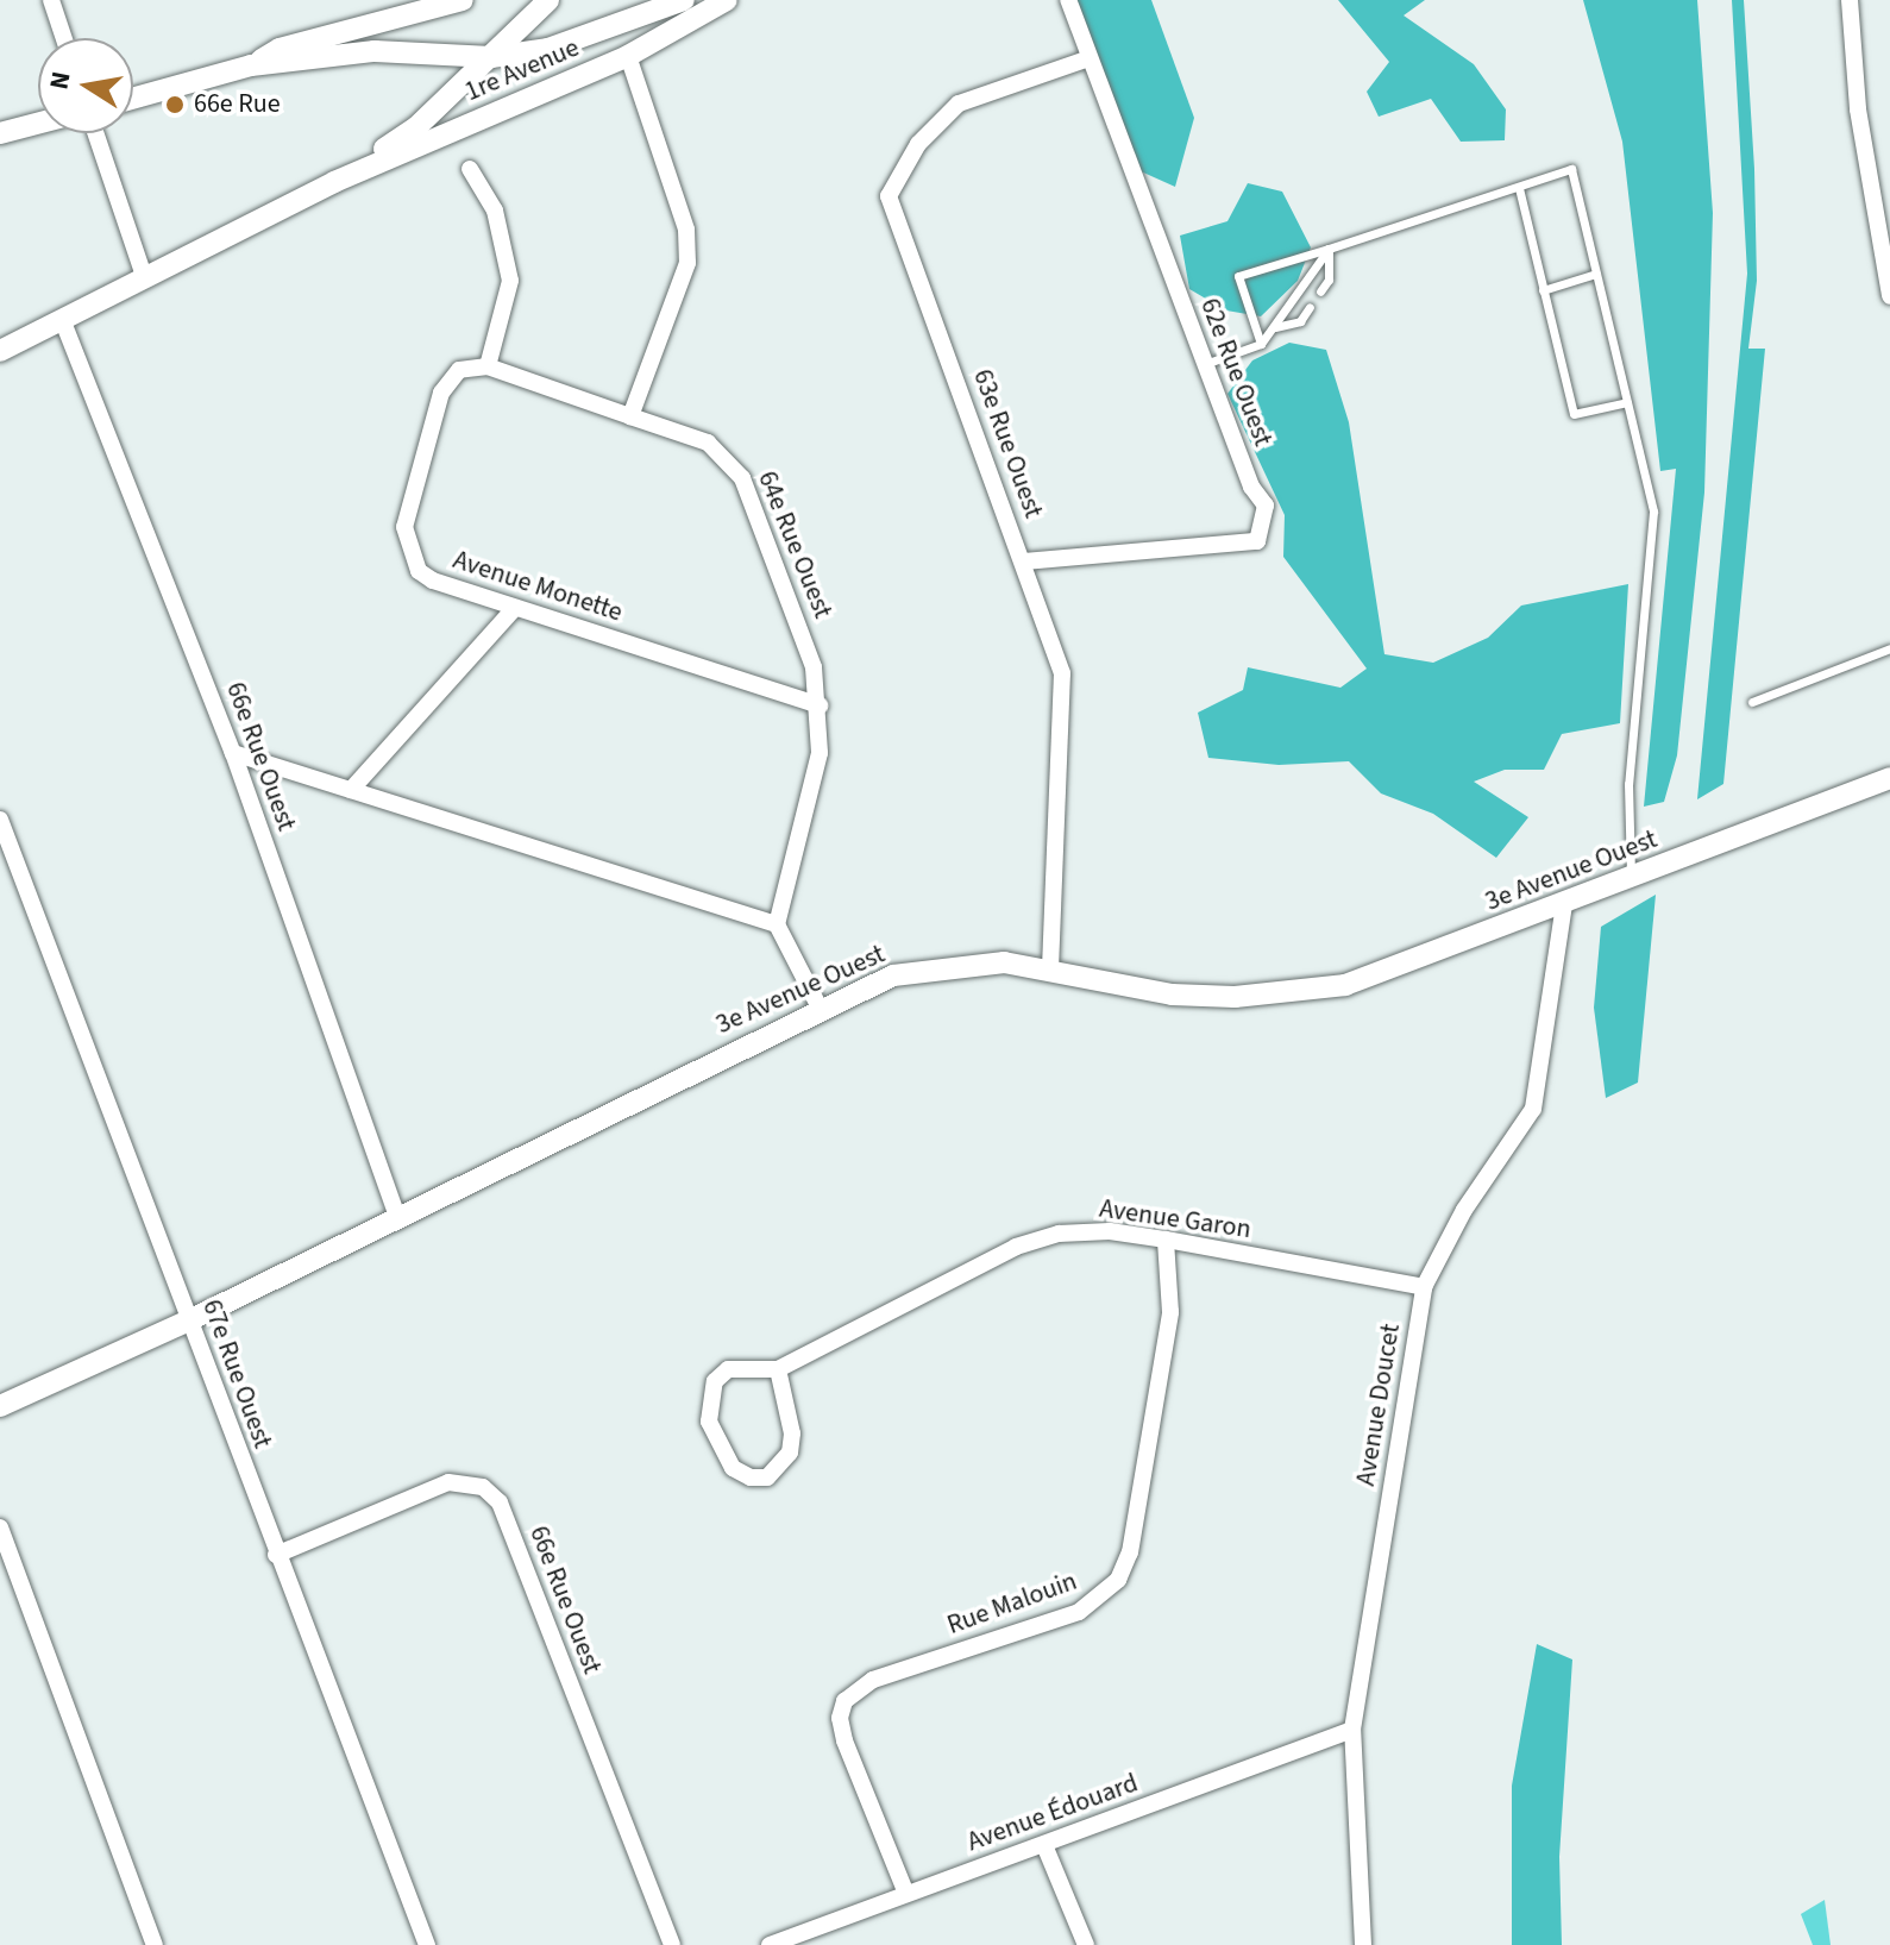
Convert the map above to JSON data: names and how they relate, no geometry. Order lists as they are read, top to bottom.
{
  "streets": {
    "street": [
      "1re Avenue",
      "62e Rue Ouest",
      "63e Rue Ouest",
      "64e Rue Ouest",
      "Avenue Monette",
      "66e Rue Ouest",
      "3e Avenue Ouest",
      "Avenue Garon",
      "67e Rue Ouest",
      "Avenue Doucet",
      "Rue Malouin",
      "Avenue Édouard"
    ]
  },
  "crossings": [
    ["1re Avenue", "66e Rue Ouest"],
    ["62e Rue Ouest", "63e Rue Ouest"],
    ["63e Rue Ouest", "3e Avenue Ouest"],
    ["64e Rue Ouest", "Avenue Monette"],
    ["66e Rue Ouest", "3e Avenue Ouest"],
    ["66e Rue Ouest", "67e Rue Ouest"],
    ["3e Avenue Ouest", "67e Rue Ouest"],
    ["3e Avenue Ouest", "Avenue Doucet"],
    ["Avenue Garon", "Avenue Doucet"],
    ["Avenue Garon", "Rue Malouin"],
    ["Avenue Doucet", "Avenue Édouard"],
    ["Rue Malouin", "Avenue Édouard"]
  ],
  "places": ["66e Rue"],
  "north": "left"
}
